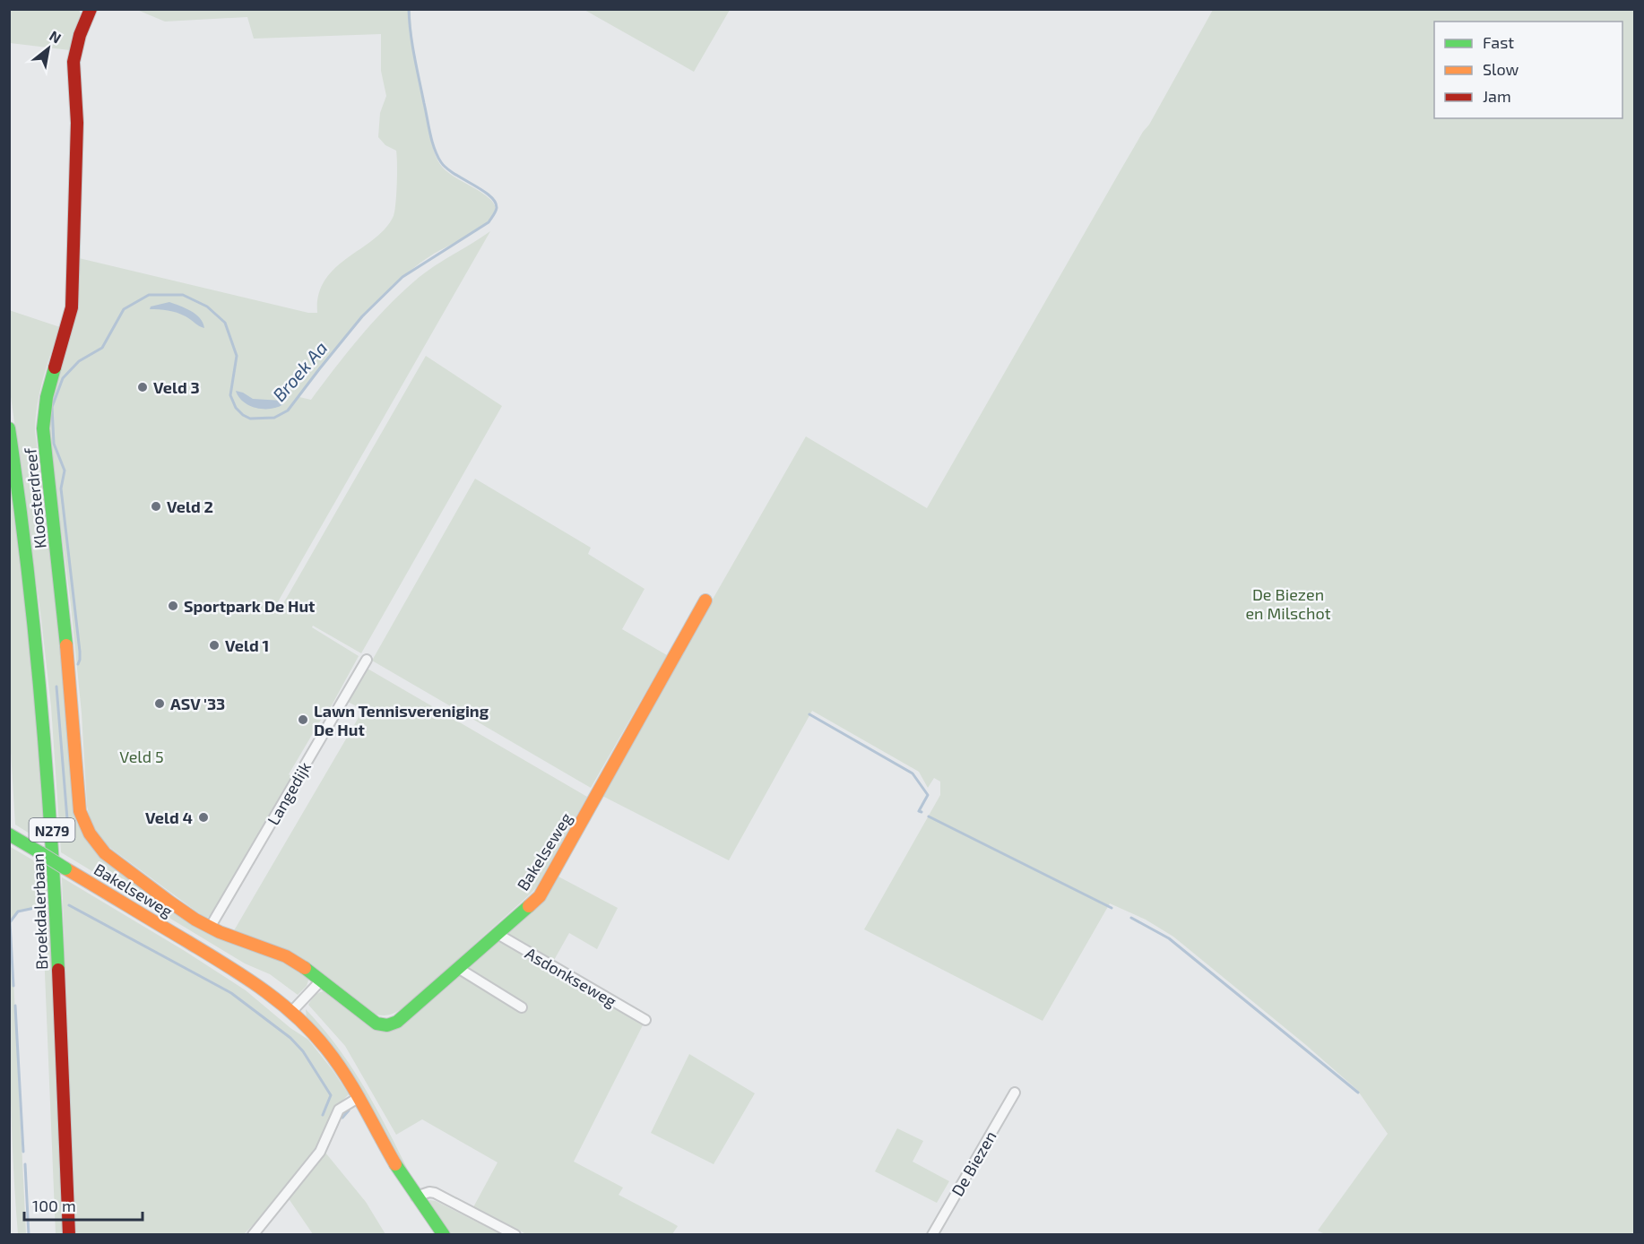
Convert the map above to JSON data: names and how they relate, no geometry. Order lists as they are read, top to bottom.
{
  "streets": {
    "street": [
      "Kloosterdreef",
      "Langedijk",
      "N279",
      "Bakelseweg",
      "Broekdalerbaan",
      "Asdonkseweg",
      "De Biezen"
    ]
  },
  "crossings": [
    ["Kloosterdreef", "Langedijk"],
    ["Kloosterdreef", "Bakelseweg"],
    ["Bakelseweg", "Asdonkseweg"]
  ],
  "water": ["Broek Aa"],
  "parks": ["De Biezen en Milschot", "Veld 5"],
  "places": [
    "Veld 3",
    "Veld 2",
    "Sportpark De Hut",
    "Veld 1",
    "ASV '33",
    "Lawn Tennisvereniging De Hut",
    "Veld 4"
  ],
  "legend": ["Fast", "Slow", "Jam"],
  "scale_bar": "100 m",
  "north": "top right"
}
